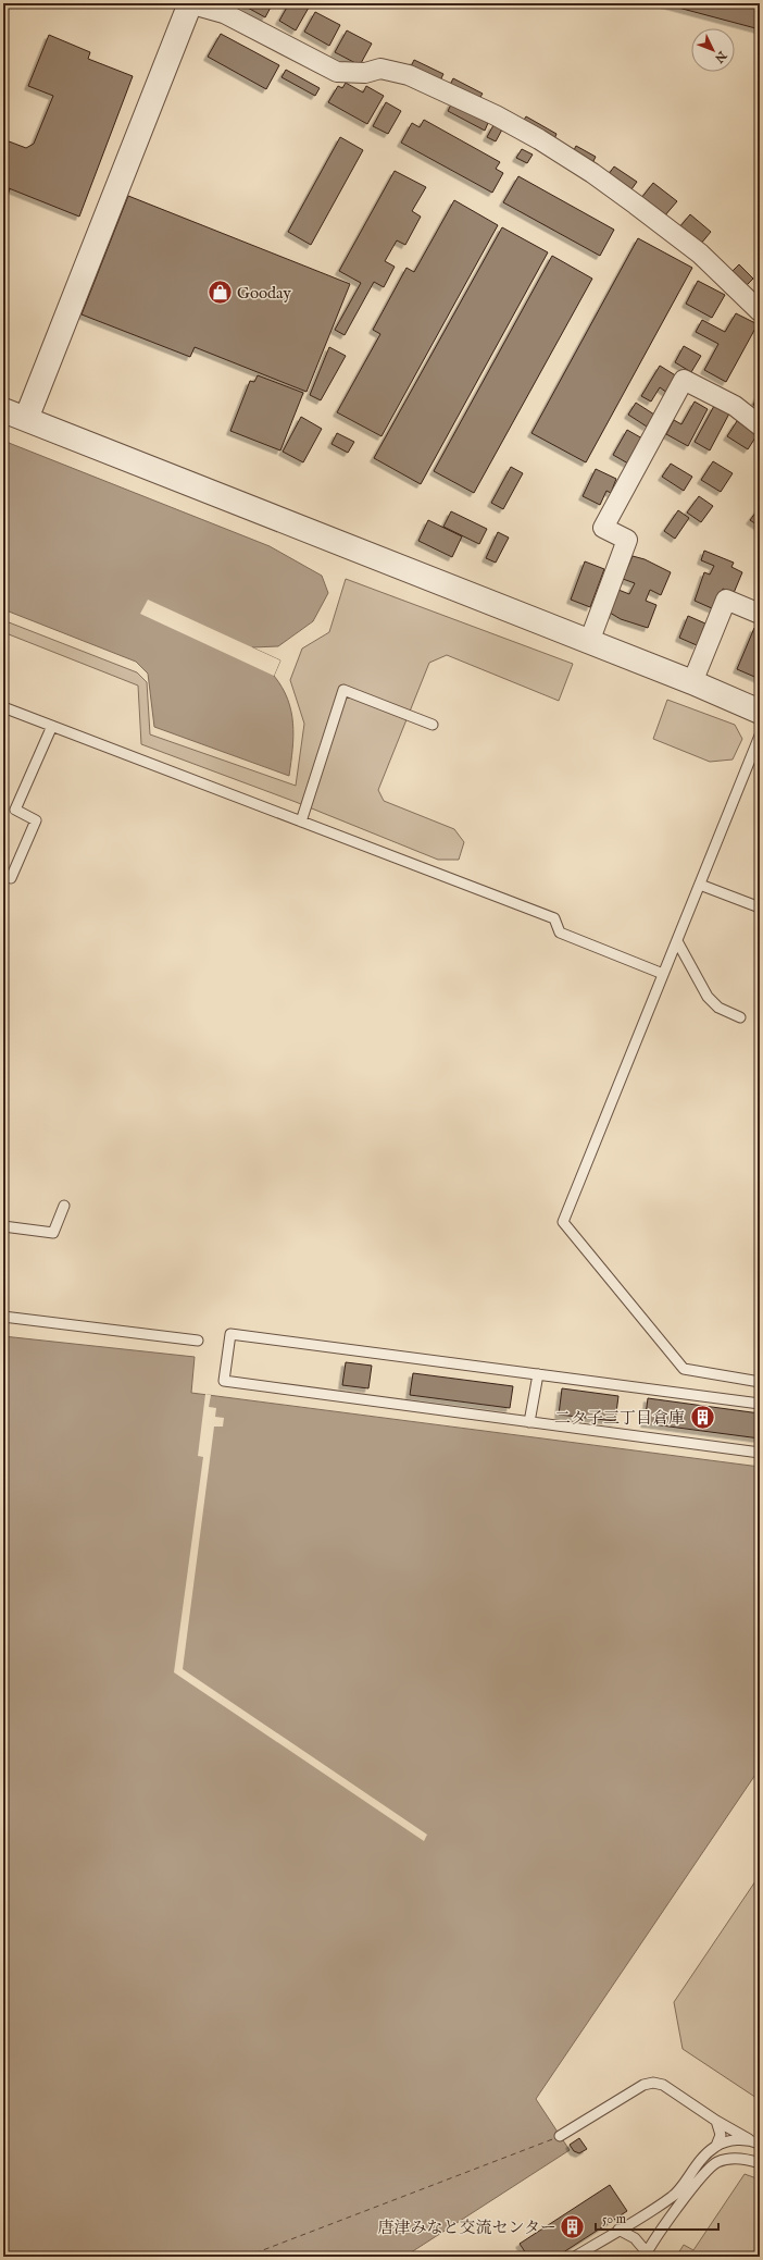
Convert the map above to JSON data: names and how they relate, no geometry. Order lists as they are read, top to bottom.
{
  "places": {
    "shop": ["Gooday"],
    "building": ["二タ子三丁目倉庫", "唐津みなと交流センター"]
  },
  "scale_bar": "50 m",
  "north": "bottom right"
}
